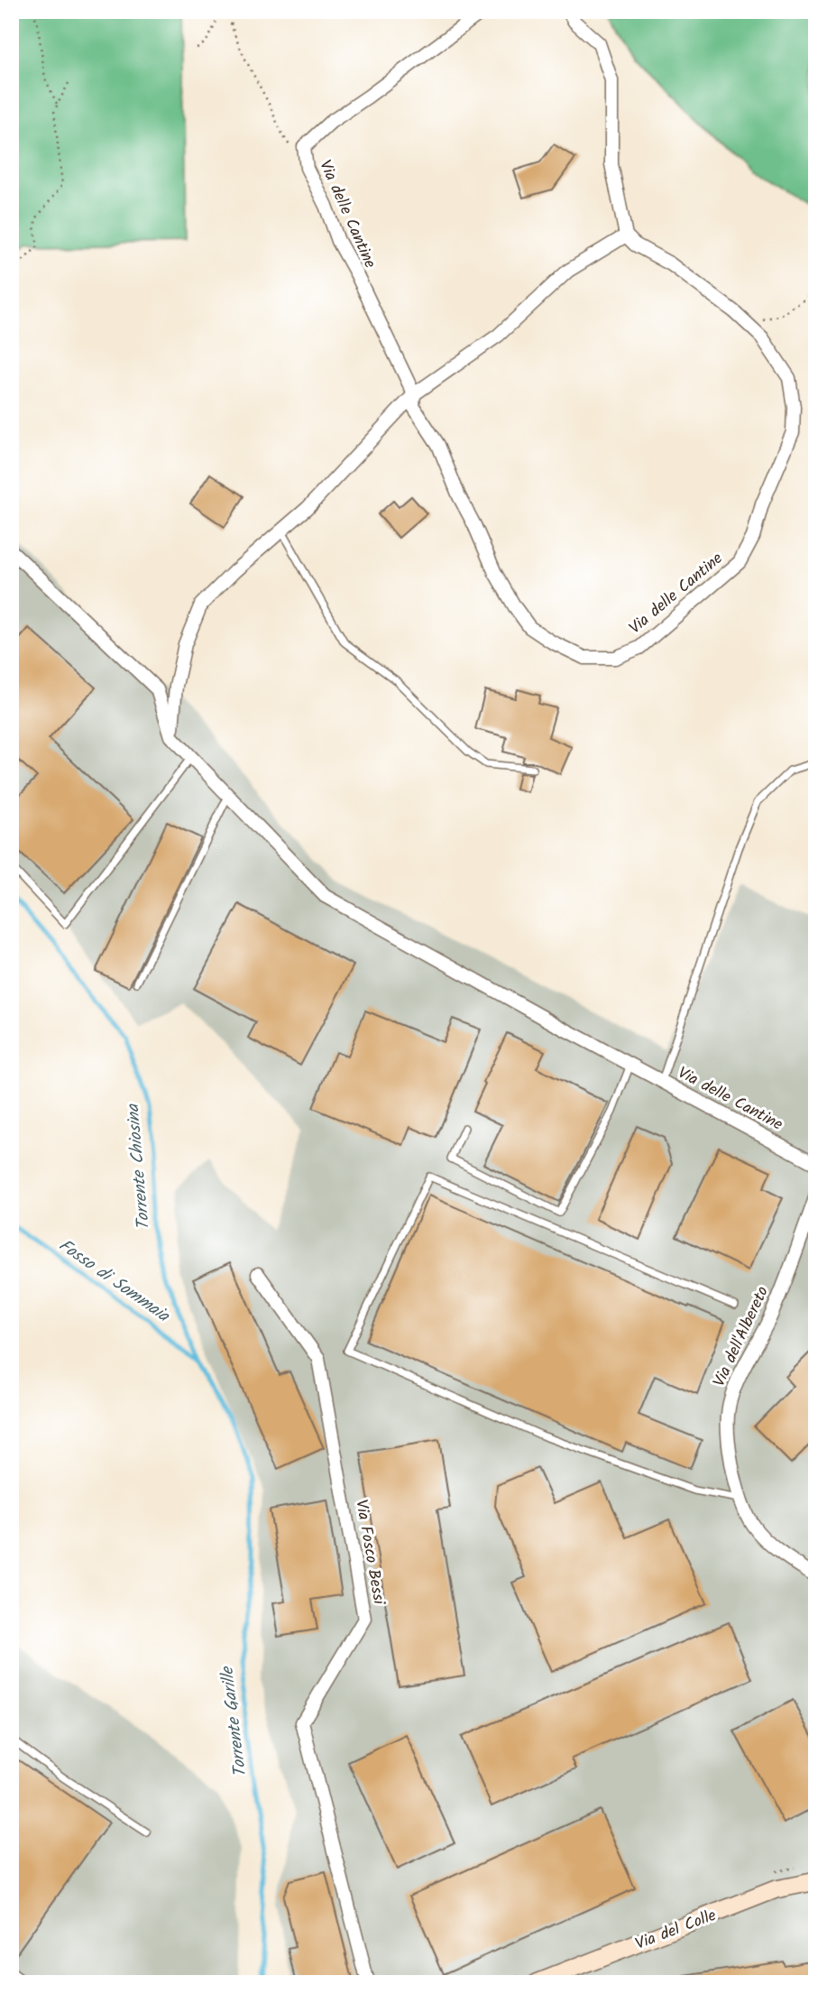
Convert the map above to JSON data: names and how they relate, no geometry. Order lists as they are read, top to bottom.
{
  "streets": {
    "main road": ["Via del Colle"],
    "street": ["Via delle Cantine", "Via dell'Albereto", "Via Fosco Bessi"]
  },
  "water": ["Torrente Chiosina", "Fosso di Sommaia", "Torrente Garille"]
}
